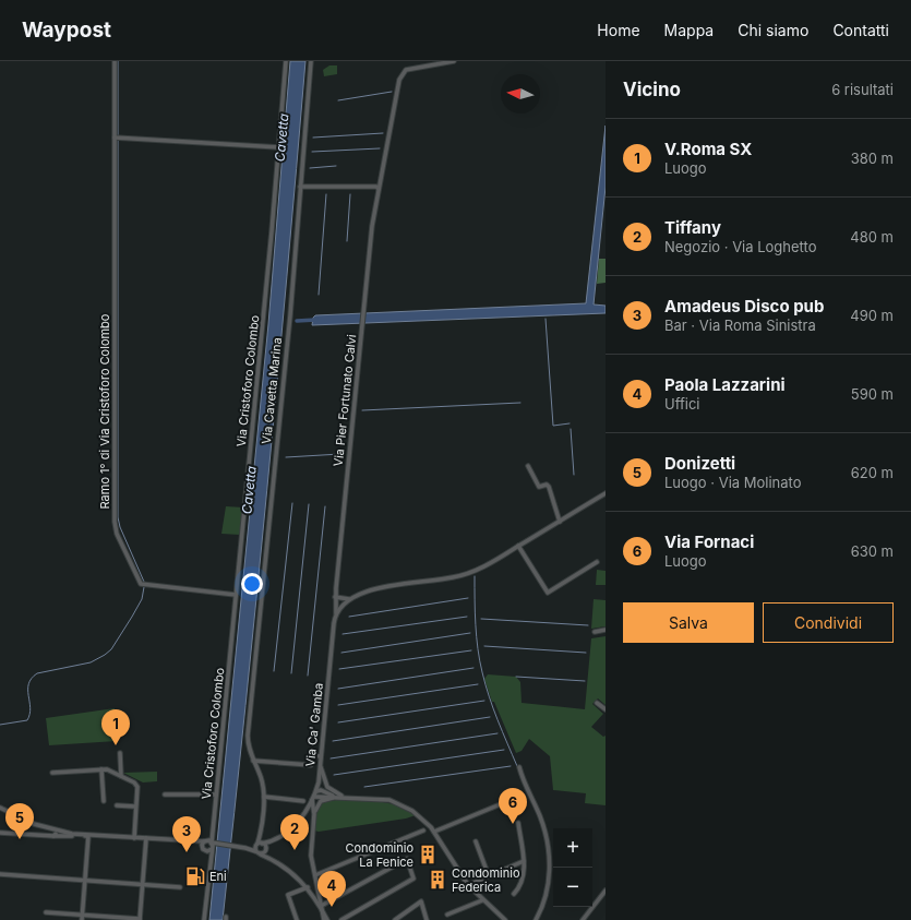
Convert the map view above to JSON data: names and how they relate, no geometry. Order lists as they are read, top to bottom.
{
  "streets": {
    "street": [
      "Via Cristoforo Colombo",
      "Via Cavetta Marina",
      "Via Pier Fortunato Calvi",
      "Ramo 1° di Via Cristoforo Colombo",
      "Via Ca' Gamba"
    ]
  },
  "crossings": [
    ["Via Cristoforo Colombo", "Ramo 1° di Via Cristoforo Colombo"],
    ["Via Cavetta Marina", "Via Ca' Gamba"],
    ["Via Pier Fortunato Calvi", "Via Ca' Gamba"]
  ],
  "water": ["Cavetta"],
  "places": {
    "building": ["Condominio La Fenice", "Condominio Federica"],
    "fuel station": ["Eni"]
  },
  "north": "left",
  "page": {
    "header": "Waypost",
    "nav": [
      "Home",
      "Mappa",
      "Chi siamo",
      "Contatti"
    ],
    "heading": ["Vicino", "6 risultati"],
    "list": [
      {
        "mark": "1",
        "name": "V.Roma SX",
        "note": "Luogo",
        "value": "380 m"
      },
      {
        "mark": "2",
        "name": "Tiffany",
        "note": "Negozio · Via Loghetto",
        "value": "480 m"
      },
      {
        "mark": "3",
        "name": "Amadeus Disco pub",
        "note": "Bar · Via Roma Sinistra",
        "value": "490 m"
      },
      {
        "mark": "4",
        "name": "Paola Lazzarini",
        "note": "Uffici",
        "value": "590 m"
      },
      {
        "mark": "5",
        "name": "Donizetti",
        "note": "Luogo · Via Molinato",
        "value": "620 m"
      },
      {
        "mark": "6",
        "name": "Via Fornaci",
        "note": "Luogo",
        "value": "630 m"
      }
    ],
    "buttons": ["Salva", "Condividi"],
    "pins": [
      "1",
      "6",
      "5",
      "2",
      "3",
      "4"
    ],
    "map_buttons": ["+", "−"]
  }
}
